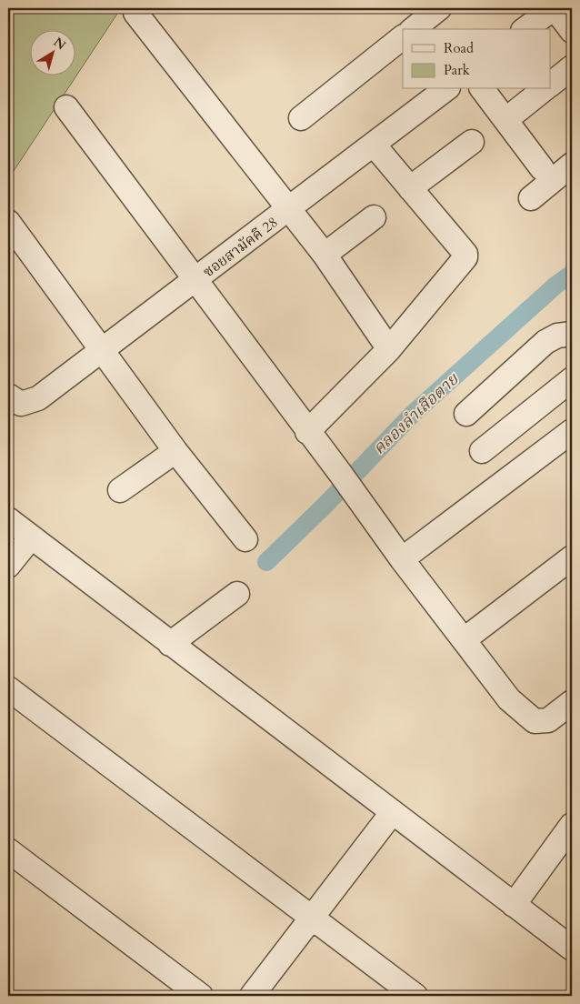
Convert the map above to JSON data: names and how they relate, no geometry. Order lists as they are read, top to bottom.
{
  "streets": {
    "street": ["ซอยสามัคคี 28"]
  },
  "water": ["คลองลำเสือตาย"],
  "legend": ["Road", "Park"],
  "north": "top right"
}
